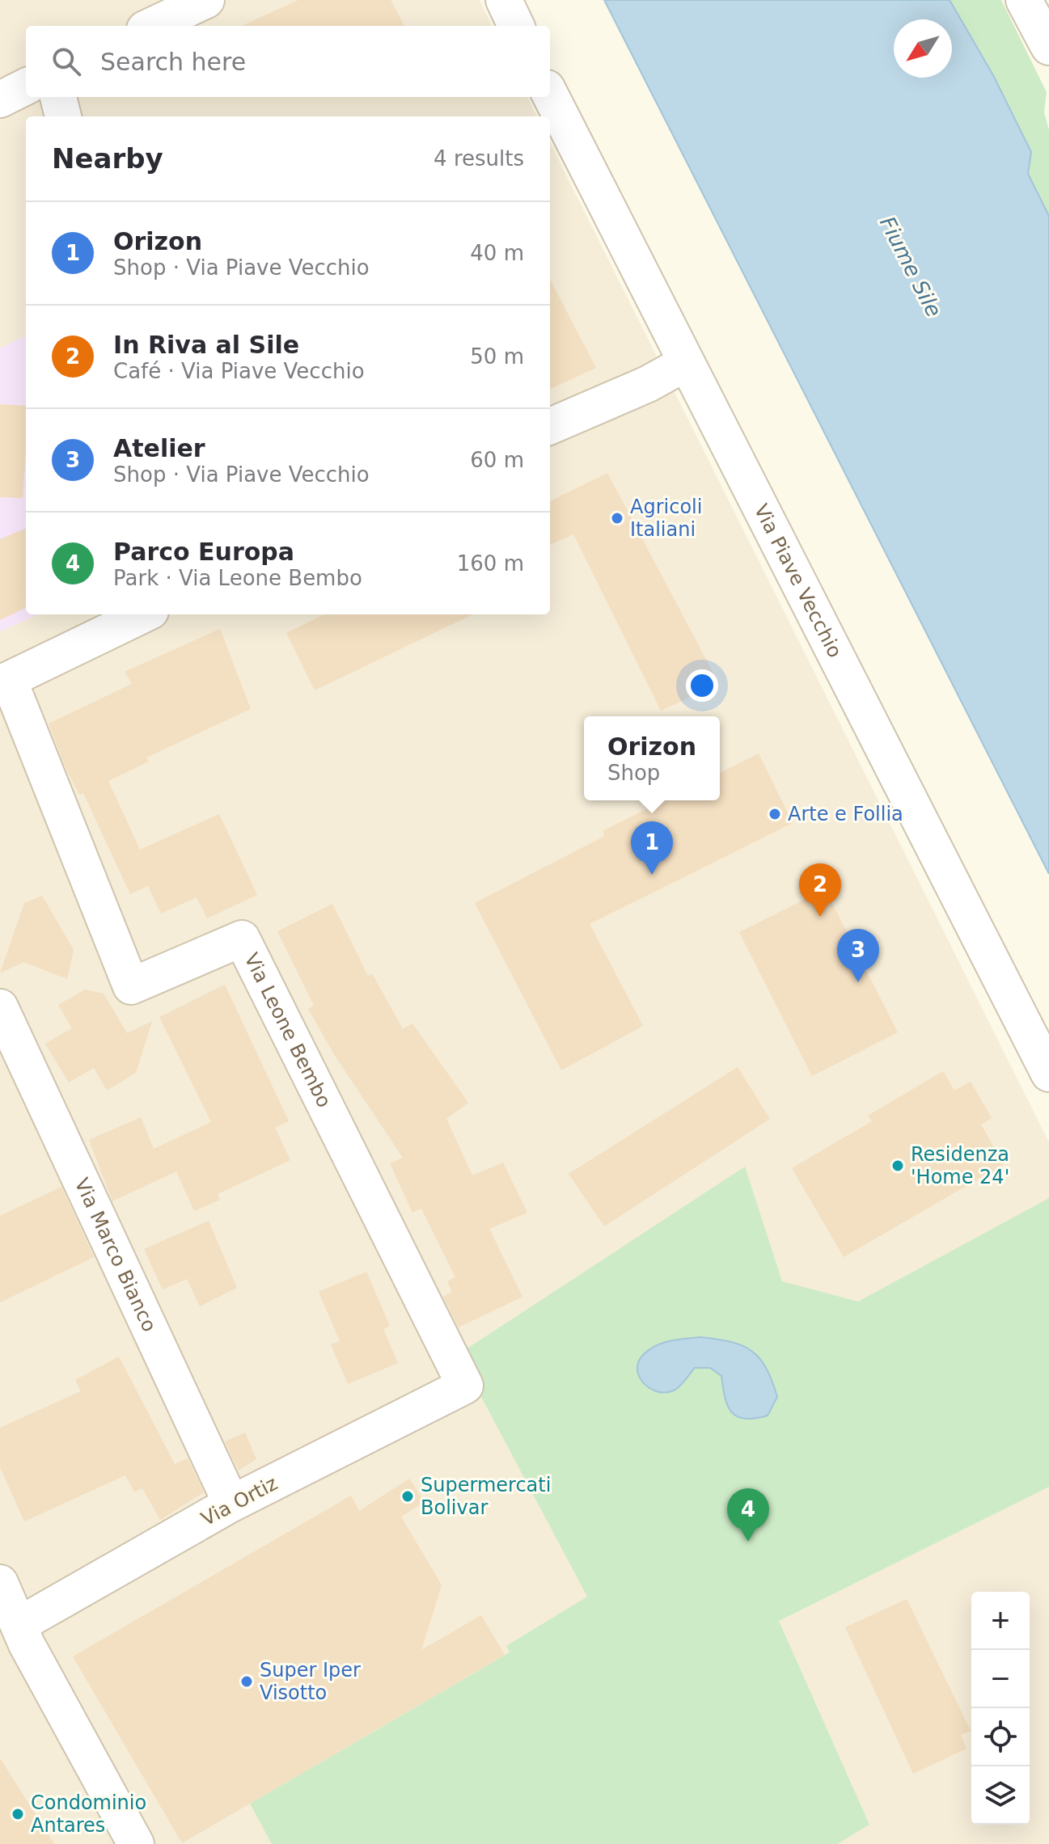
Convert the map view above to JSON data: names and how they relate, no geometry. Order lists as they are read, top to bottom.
{
  "streets": {
    "street": [
      "Via Piave Vecchio",
      "Via Leone Bembo",
      "Via Marco Bianco",
      "Via Ortiz"
    ]
  },
  "crossings": [
    ["Via Leone Bembo", "Via Ortiz"],
    ["Via Marco Bianco", "Via Ortiz"]
  ],
  "water": ["Fiume Sile"],
  "places": [
    "Agricoli Italiani",
    "Arte e Follia",
    "Residenza 'Home 24'",
    "Supermercati Bolivar",
    "Super Iper Visotto",
    "Condominio Antares"
  ],
  "north": "bottom left",
  "page": {
    "search": "Search here",
    "heading": ["Nearby", "4 results"],
    "list": [
      {
        "mark": "1",
        "name": "Orizon",
        "note": "Shop · Via Piave Vecchio",
        "value": "40 m"
      },
      {
        "mark": "2",
        "name": "In Riva al Sile",
        "note": "Café · Via Piave Vecchio",
        "value": "50 m"
      },
      {
        "mark": "3",
        "name": "Atelier",
        "note": "Shop · Via Piave Vecchio",
        "value": "60 m"
      },
      {
        "mark": "4",
        "name": "Parco Europa",
        "note": "Park · Via Leone Bembo",
        "value": "160 m"
      }
    ],
    "popup": ["Orizon", "Shop"],
    "pins": [
      "1",
      "2",
      "3",
      "4"
    ],
    "map_buttons": ["+", "−"]
  }
}
